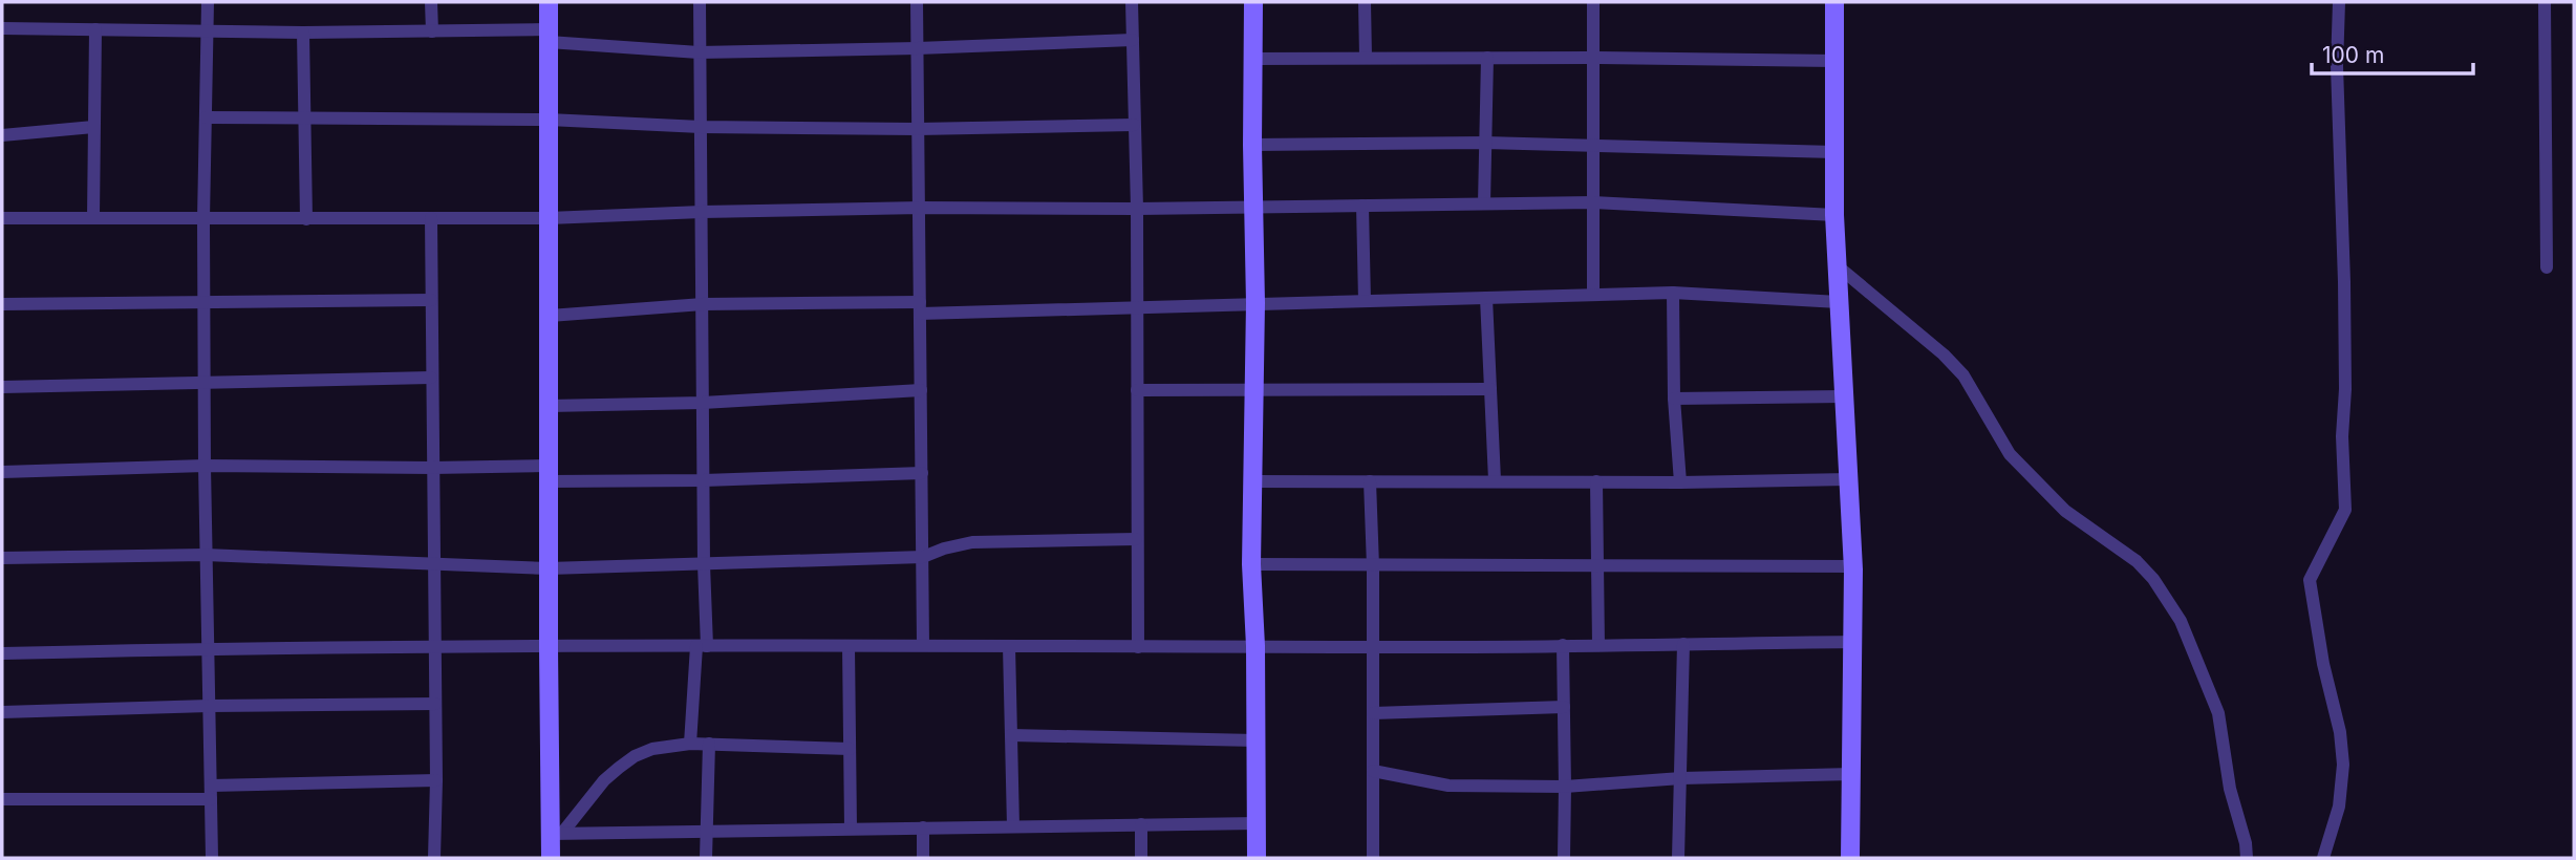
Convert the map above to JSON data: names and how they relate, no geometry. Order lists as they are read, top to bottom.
{
  "scale_bar": "100 m"
}
